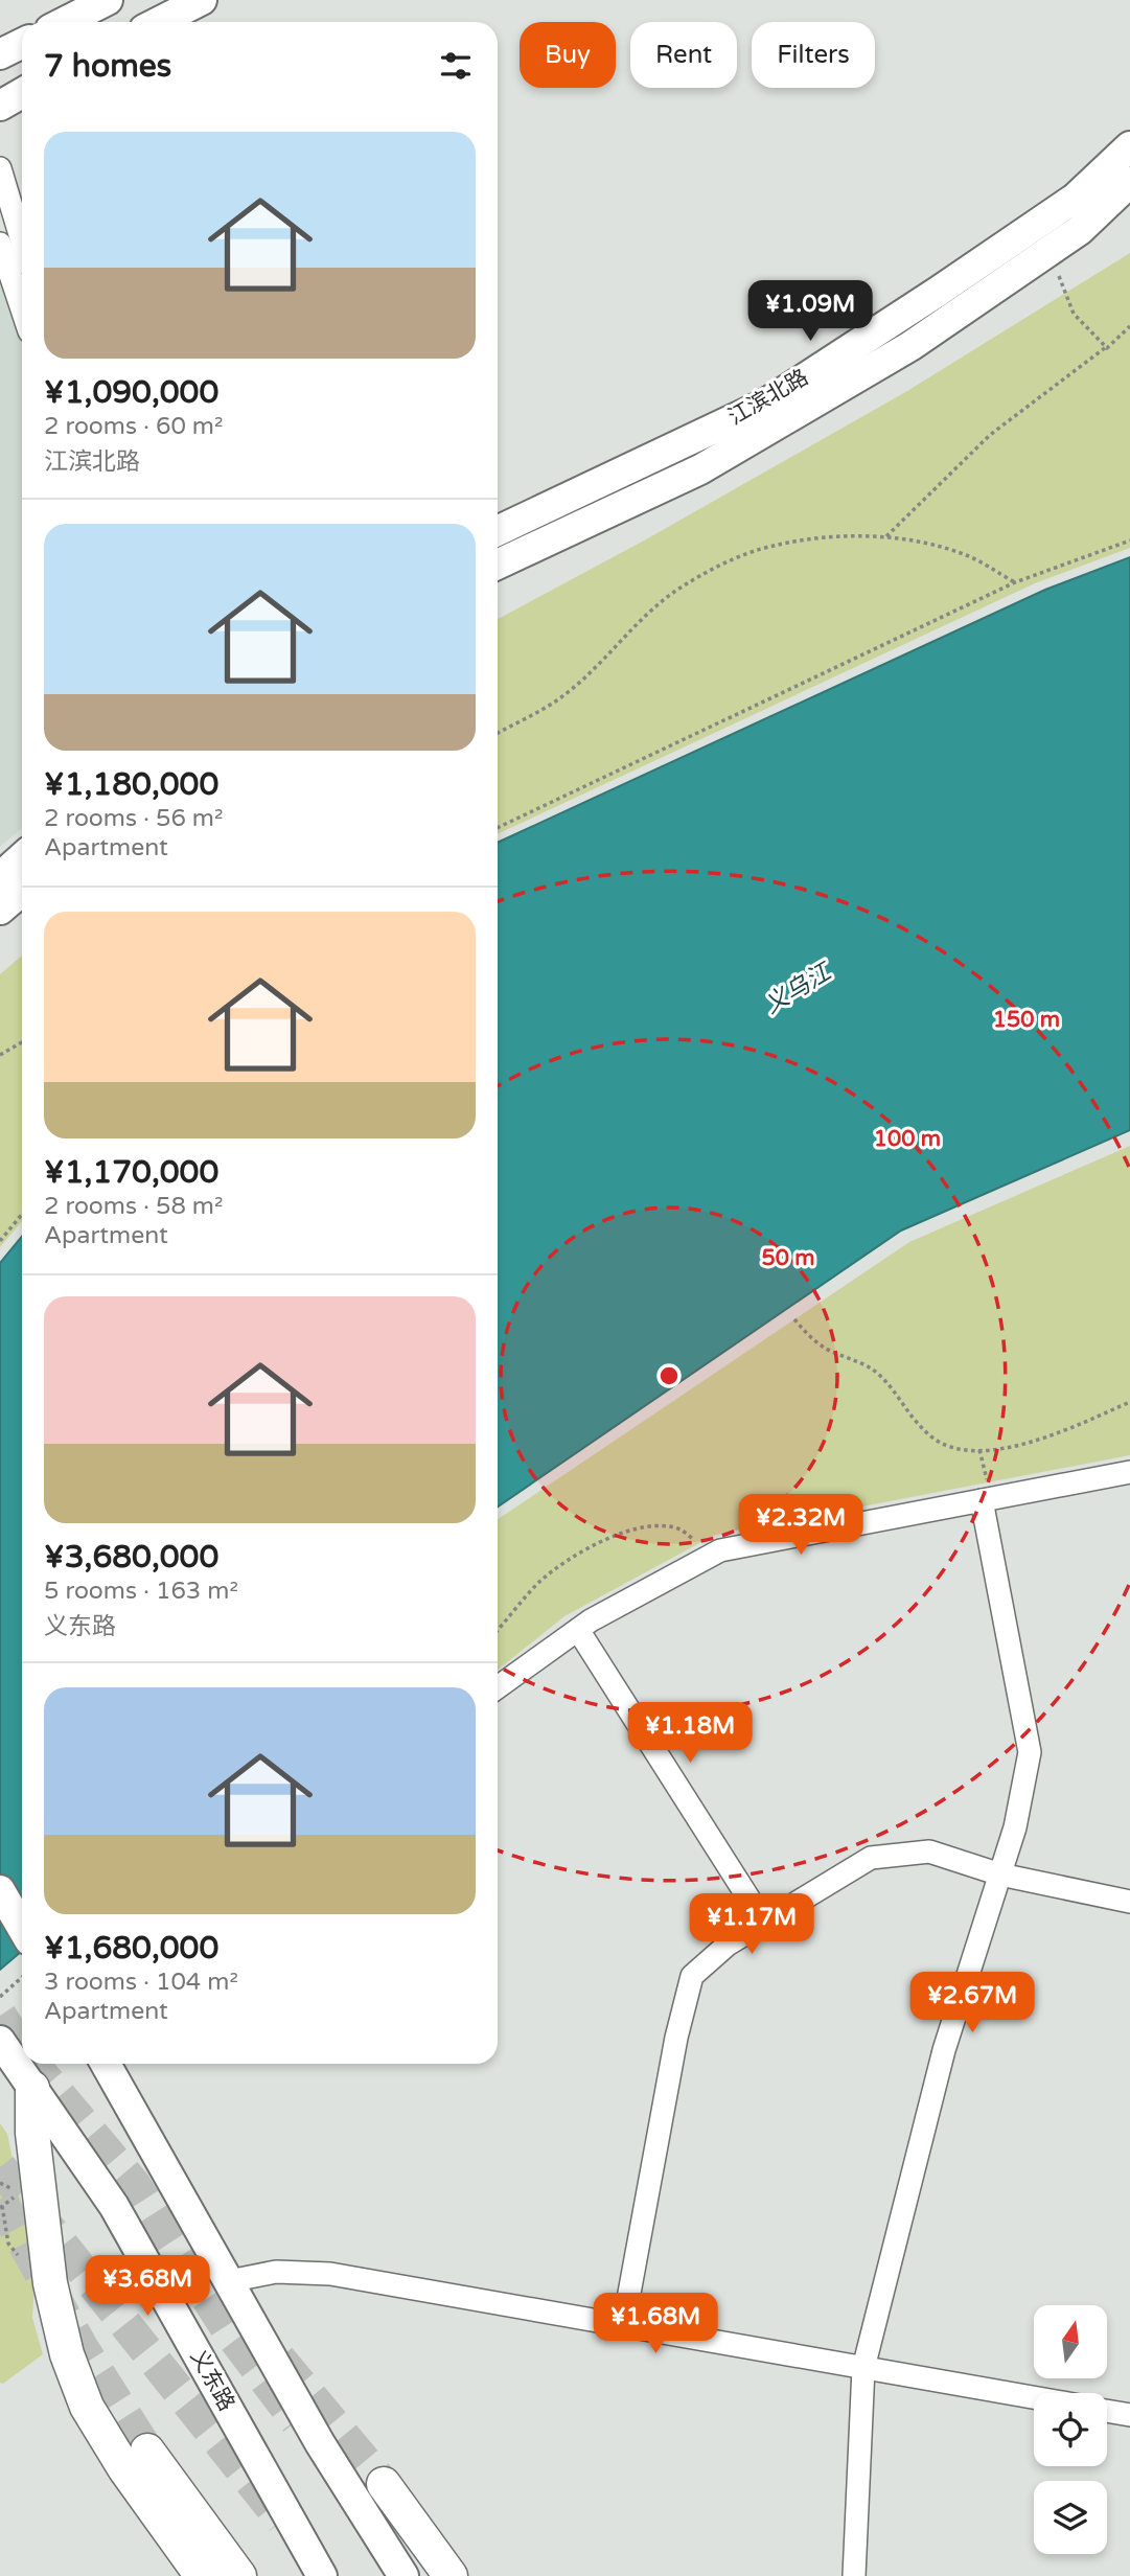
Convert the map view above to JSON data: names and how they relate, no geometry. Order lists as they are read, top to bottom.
{
  "streets": {
    "main road": ["江滨北路", "义东路"]
  },
  "water": ["义乌江"],
  "north": "top",
  "page": {
    "chip": ["Buy", "Rent", "Filters"],
    "heading": "7 homes",
    "list": [
      {
        "name": "¥1,090,000",
        "note": "2 rooms · 60 m² · 江滨北路"
      },
      {
        "name": "¥1,180,000",
        "note": "2 rooms · 56 m² · Apartment"
      },
      {
        "name": "¥1,170,000",
        "note": "2 rooms · 58 m² · Apartment"
      },
      {
        "name": "¥3,680,000",
        "note": "5 rooms · 163 m² · 义东路"
      },
      {
        "name": "¥1,680,000",
        "note": "3 rooms · 104 m² · Apartment"
      }
    ],
    "price": [
      "¥1.09M",
      "¥2.32M",
      "¥1.18M",
      "¥1.17M",
      "¥2.67M",
      "¥3.68M",
      "¥1.68M"
    ]
  },
  "rings": ["150 m", "100 m", "50 m"]
}
